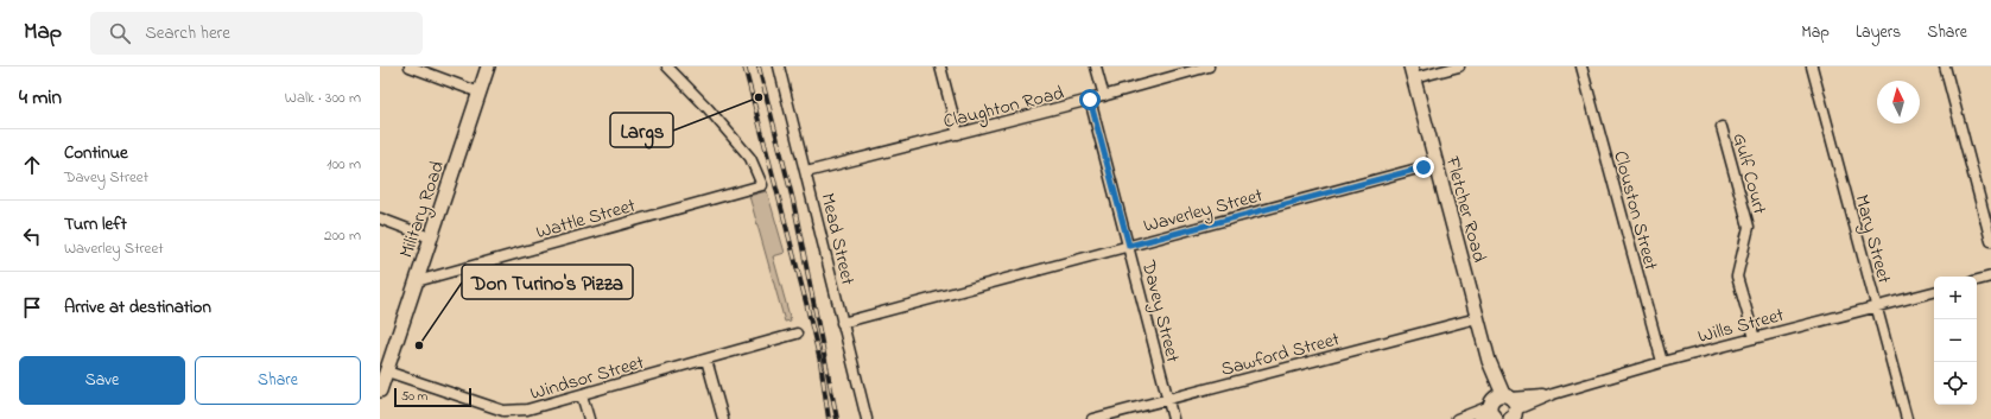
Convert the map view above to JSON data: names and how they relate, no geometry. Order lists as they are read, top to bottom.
{
  "streets": {
    "main road": ["Military Road", "Fletcher Road"],
    "street": [
      "Claughton Road",
      "Gulf Court",
      "Waverley Street",
      "Clouston Street",
      "Wattle Street",
      "Mead Street",
      "Mary Street",
      "Davey Street",
      "Wills Street",
      "Sawford Street",
      "Windsor Street"
    ]
  },
  "crossings": [
    ["Claughton Road", "Mead Street"],
    ["Claughton Road", "Davey Street"],
    ["Gulf Court", "Wills Street"],
    ["Military Road", "Wattle Street"],
    ["Military Road", "Windsor Street"],
    ["Waverley Street", "Fletcher Road"],
    ["Waverley Street", "Mead Street"],
    ["Waverley Street", "Davey Street"],
    ["Fletcher Road", "Wills Street"],
    ["Fletcher Road", "Sawford Street"],
    ["Clouston Street", "Wills Street"],
    ["Mary Street", "Wills Street"],
    ["Davey Street", "Sawford Street"]
  ],
  "places": ["Largs", "Don Turino's Pizza"],
  "scale_bar": "50 m",
  "north": "top",
  "page": {
    "header": "Map",
    "search": "Search here",
    "nav": ["Map", "Layers", "Share"],
    "heading": ["4 min", "Walk · 300 m"],
    "list": [
      ["Continue", "Davey Street", "100 m"],
      ["Turn left", "Waverley Street", "200 m"],
      "Arrive at destination"
    ],
    "map_buttons": ["+", "−"],
    "buttons": ["Save", "Share"],
    "scale": "50 m"
  }
}
